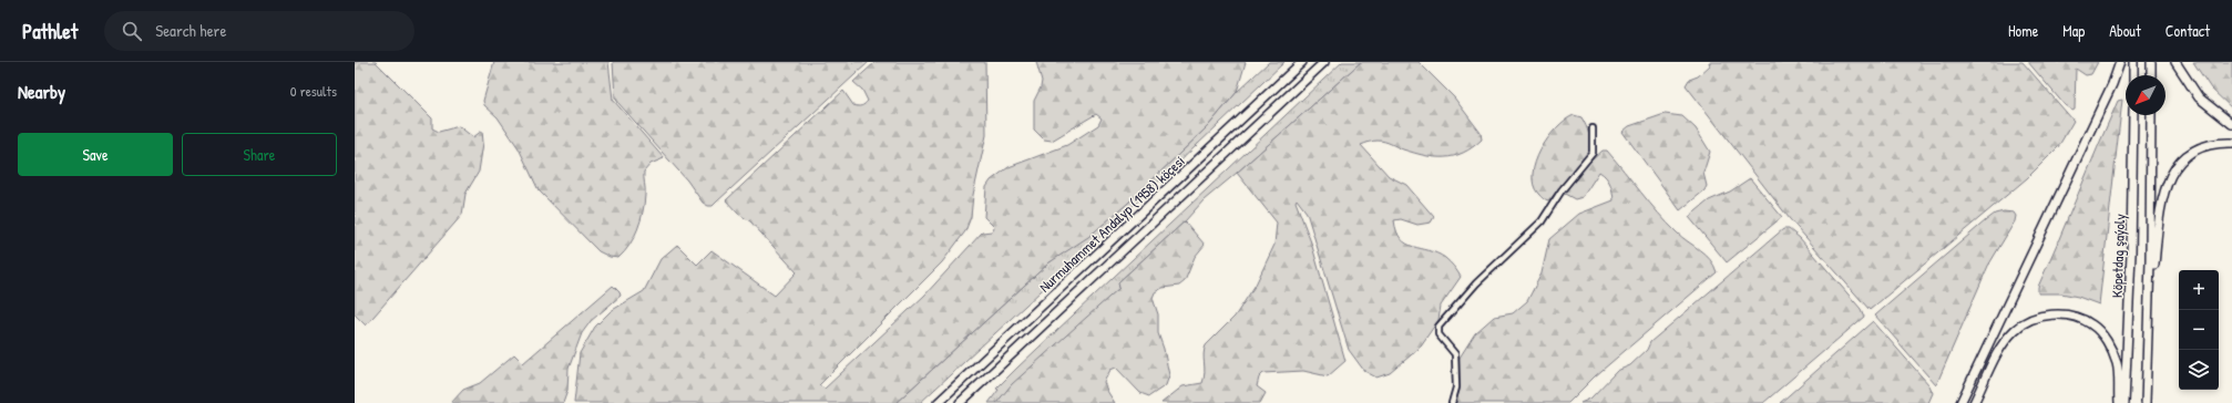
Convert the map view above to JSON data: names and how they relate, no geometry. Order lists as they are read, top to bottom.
{
  "streets": {
    "main road": ["Nurmuhammet Andalyp (1958) köçesi", "Köpetdag şaýoly"]
  },
  "north": "bottom left",
  "page": {
    "header": "Pathlet",
    "search": "Search here",
    "nav": [
      "Home",
      "Map",
      "About",
      "Contact"
    ],
    "heading": ["Nearby", "0 results"],
    "buttons": ["Save", "Share"],
    "map_buttons": ["+", "−"]
  }
}
